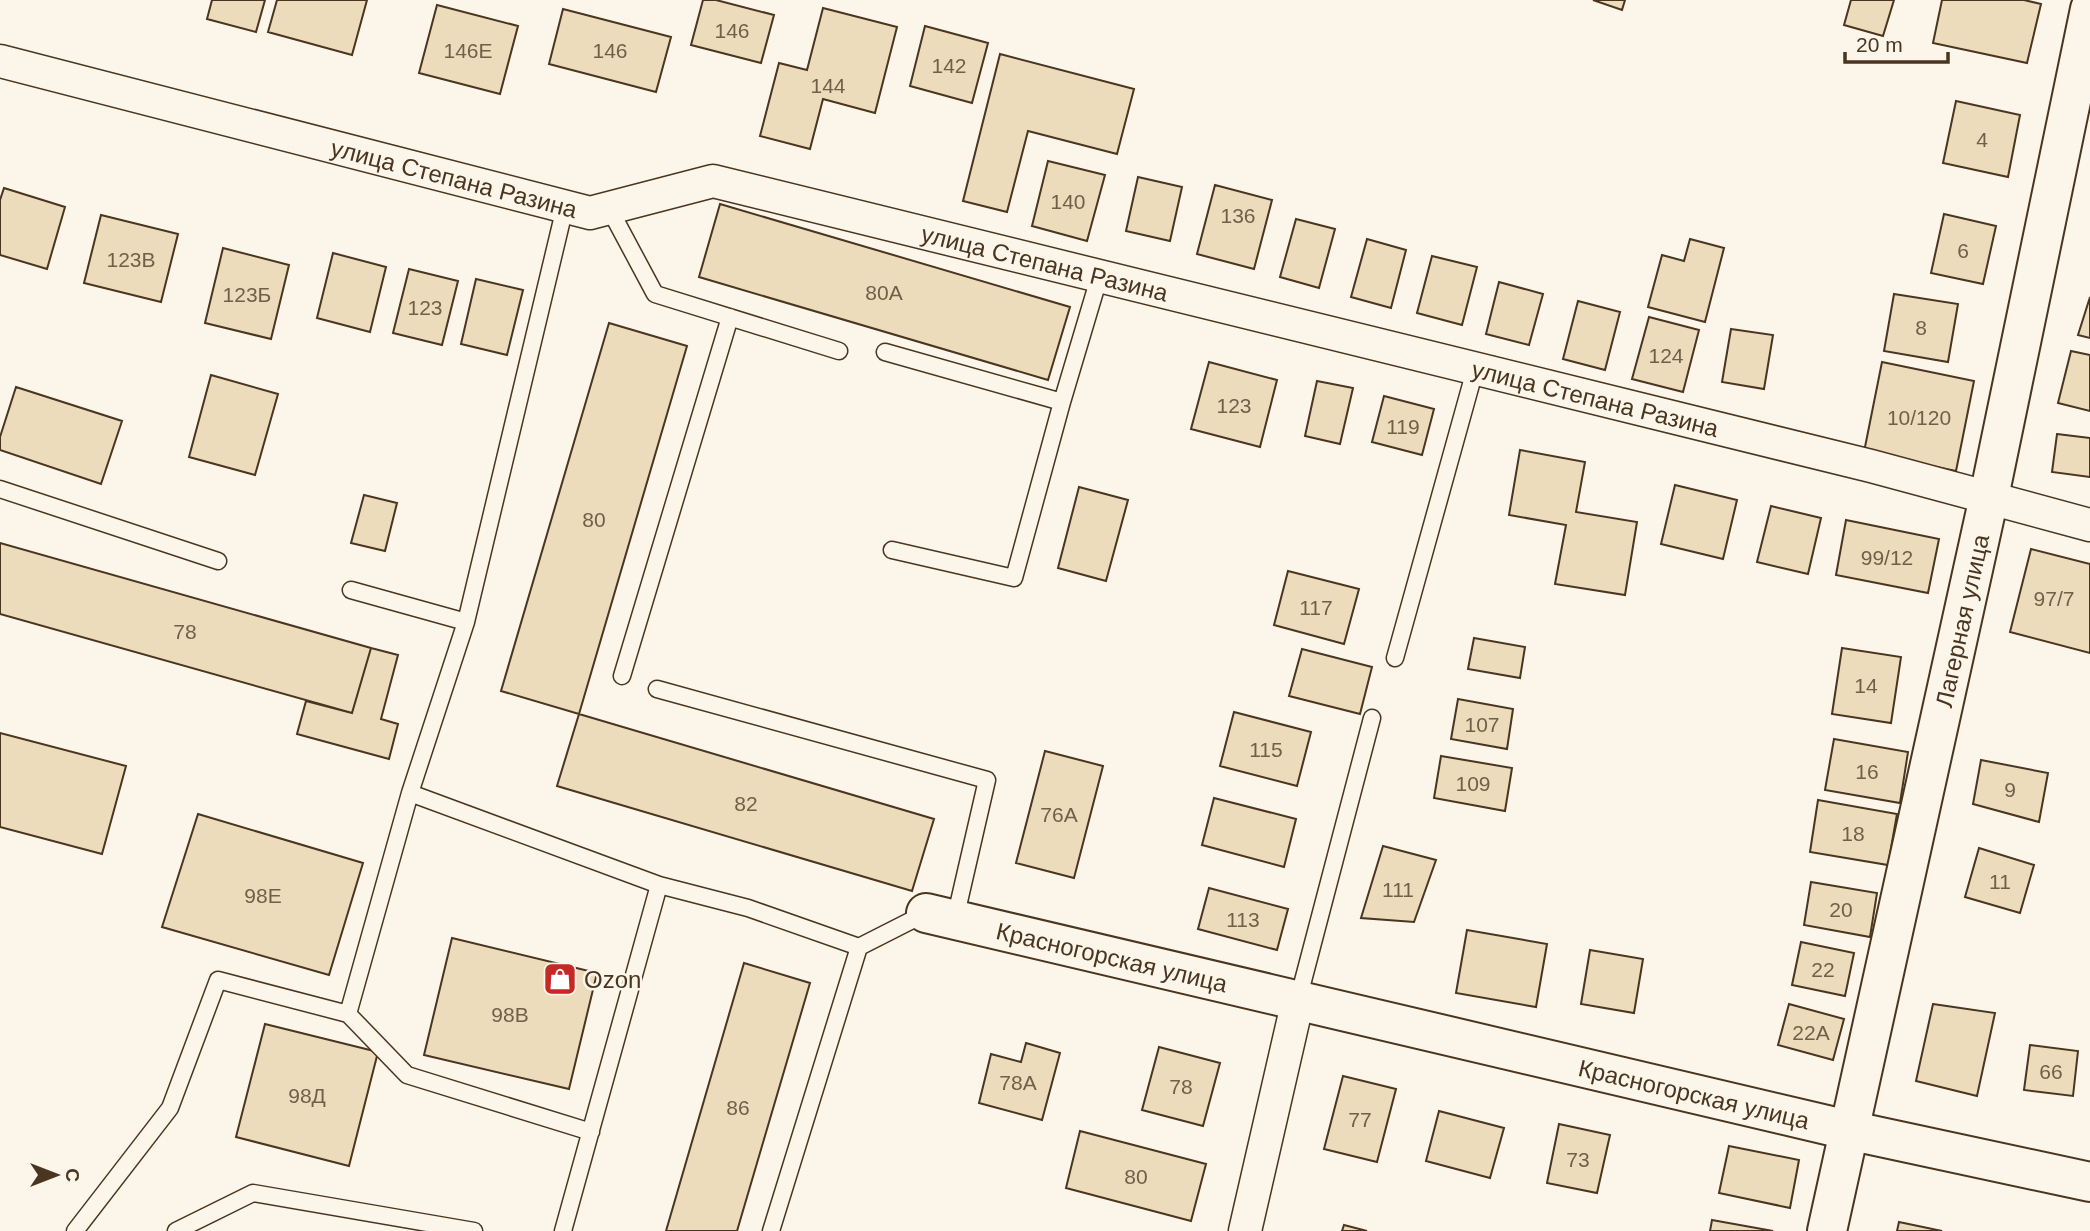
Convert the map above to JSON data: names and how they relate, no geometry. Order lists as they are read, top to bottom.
{
  "streets": {
    "street": ["улица Степана Разина", "Лагерная улица", "Красногорская улица"]
  },
  "crossings": [
    ["улица Степана Разина", "Лагерная улица"],
    ["Лагерная улица", "Красногорская улица"]
  ],
  "places": {
    "shop": ["Ozon"]
  },
  "house_numbers": [
    "146",
    "146Е",
    "146",
    "142",
    "144",
    "4",
    "140",
    "136",
    "6",
    "123В",
    "80А",
    "123Б",
    "123",
    "8",
    "124",
    "123",
    "10/120",
    "119",
    "80",
    "99/12",
    "97/7",
    "117",
    "78",
    "14",
    "107",
    "115",
    "16",
    "109",
    "9",
    "82",
    "76А",
    "18",
    "11",
    "111",
    "98Е",
    "20",
    "113",
    "22",
    "98В",
    "22А",
    "66",
    "78А",
    "78",
    "98Д",
    "86",
    "77",
    "73",
    "80"
  ],
  "scale_bar": "20 m",
  "north": "right"
}
